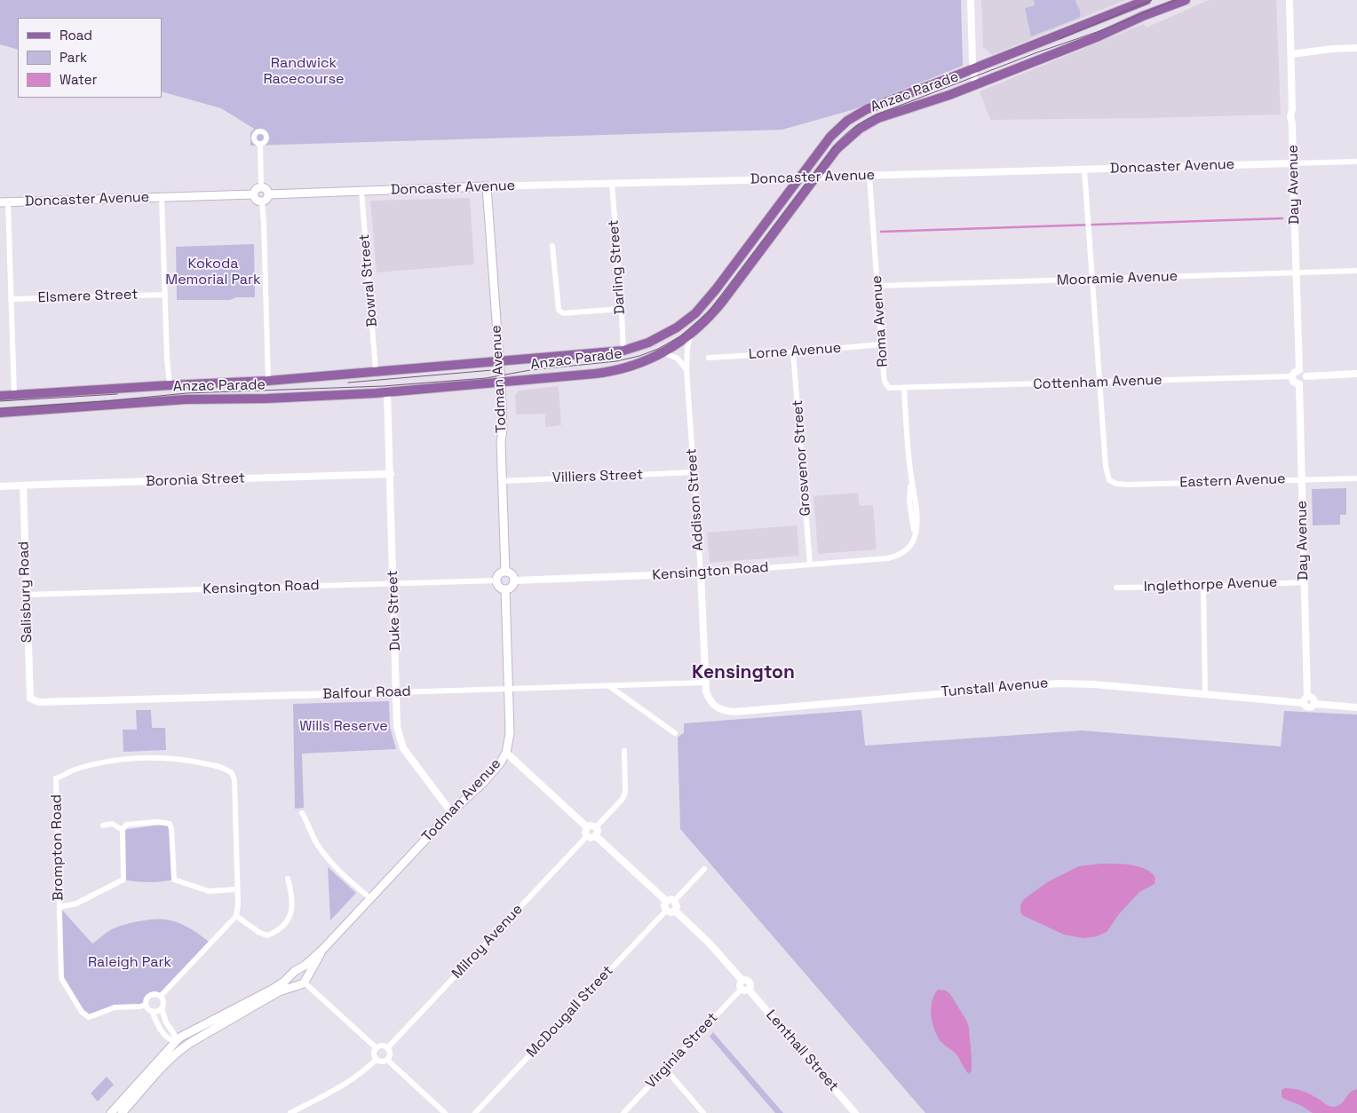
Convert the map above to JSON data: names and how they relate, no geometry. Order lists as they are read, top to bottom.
{
  "streets": {
    "main road": ["Anzac Parade", "Doncaster Avenue", "Todman Avenue"],
    "street": [
      "Day Avenue",
      "Darling Street",
      "Mooramie Avenue",
      "Bowral Street",
      "Elsmere Street",
      "Roma Avenue",
      "Lorne Avenue",
      "Cottenham Avenue",
      "Grosvenor Street",
      "Villiers Street",
      "Boronia Street",
      "Eastern Avenue",
      "Addison Street",
      "Kensington Road",
      "Inglethorpe Avenue",
      "Salisbury Road",
      "Duke Street",
      "Tunstall Avenue",
      "Balfour Road",
      "Brompton Road",
      "Milroy Avenue",
      "McDougall Street",
      "Virginia Street",
      "Lenthall Street"
    ]
  },
  "crossings": [
    ["Anzac Parade", "Doncaster Avenue"],
    ["Anzac Parade", "Darling Street"],
    ["Anzac Parade", "Bowral Street"],
    ["Anzac Parade", "Todman Avenue"],
    ["Anzac Parade", "Addison Street"],
    ["Anzac Parade", "Duke Street"],
    ["Doncaster Avenue", "Day Avenue"],
    ["Doncaster Avenue", "Darling Street"],
    ["Doncaster Avenue", "Bowral Street"],
    ["Doncaster Avenue", "Roma Avenue"],
    ["Doncaster Avenue", "Todman Avenue"],
    ["Day Avenue", "Mooramie Avenue"],
    ["Day Avenue", "Cottenham Avenue"],
    ["Day Avenue", "Eastern Avenue"],
    ["Day Avenue", "Inglethorpe Avenue"],
    ["Day Avenue", "Tunstall Avenue"],
    ["Mooramie Avenue", "Roma Avenue"],
    ["Roma Avenue", "Lorne Avenue"],
    ["Roma Avenue", "Cottenham Avenue"],
    ["Roma Avenue", "Kensington Road"],
    ["Lorne Avenue", "Grosvenor Street"],
    ["Todman Avenue", "Villiers Street"],
    ["Todman Avenue", "Kensington Road"],
    ["Todman Avenue", "Duke Street"],
    ["Todman Avenue", "Balfour Road"],
    ["Cottenham Avenue", "Eastern Avenue"],
    ["Cottenham Avenue", "Kensington Road"],
    ["Grosvenor Street", "Kensington Road"],
    ["Villiers Street", "Addison Street"],
    ["Boronia Street", "Salisbury Road"],
    ["Boronia Street", "Duke Street"],
    ["Addison Street", "Kensington Road"],
    ["Addison Street", "Tunstall Avenue"],
    ["Addison Street", "Balfour Road"],
    ["Kensington Road", "Salisbury Road"],
    ["Kensington Road", "Duke Street"],
    ["Salisbury Road", "Balfour Road"],
    ["Duke Street", "Balfour Road"],
    ["Tunstall Avenue", "Balfour Road"],
    ["Virginia Street", "Lenthall Street"]
  ],
  "districts": ["Kensington"],
  "parks": [
    "Randwick Racecourse",
    "Kokoda Memorial Park",
    "Wills Reserve",
    "Raleigh Park"
  ],
  "legend": ["Road", "Park", "Water"]
}
